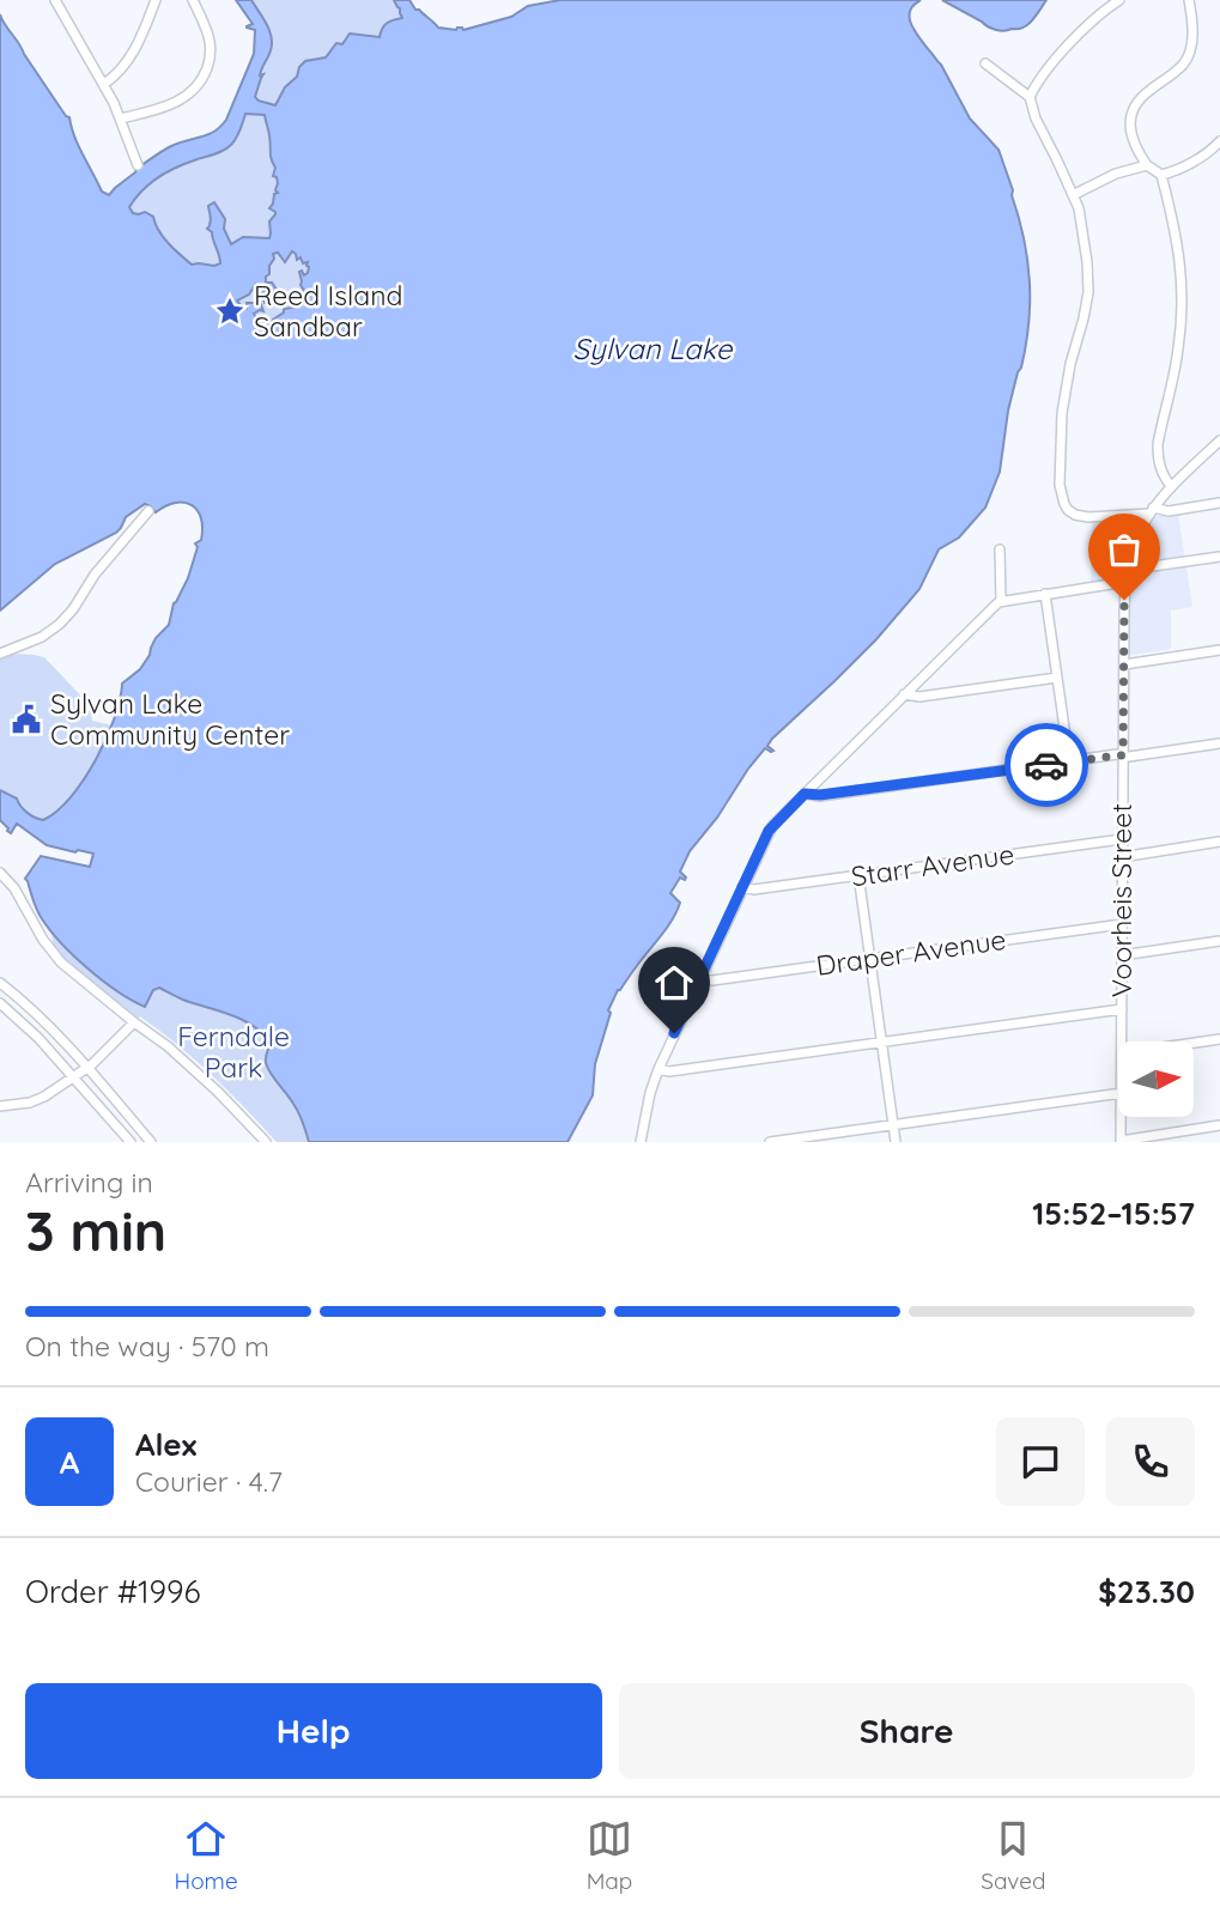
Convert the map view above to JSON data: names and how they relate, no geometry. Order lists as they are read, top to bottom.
{
  "streets": {
    "street": ["Starr Avenue", "Voorheis Street", "Draper Avenue"]
  },
  "crossings": [
    ["Starr Avenue", "Voorheis Street"],
    ["Voorheis Street", "Draper Avenue"]
  ],
  "water": ["Sylvan Lake"],
  "parks": ["Ferndale Park"],
  "places": {
    "place": ["Reed Island Sandbar"],
    "public building": ["Sylvan Lake Community Center"]
  },
  "north": "right",
  "page": {
    "heading": ["3 min", "Arriving in", "15:52–15:57"],
    "panel": [
      "Alex",
      "Courier · 4.7",
      "Order #1996",
      "$23.30"
    ],
    "bar": "On the way · 570 m",
    "round": "A",
    "buttons": ["Help", "Share"],
    "tabs": ["Home", "Map", "Saved"]
  }
}
